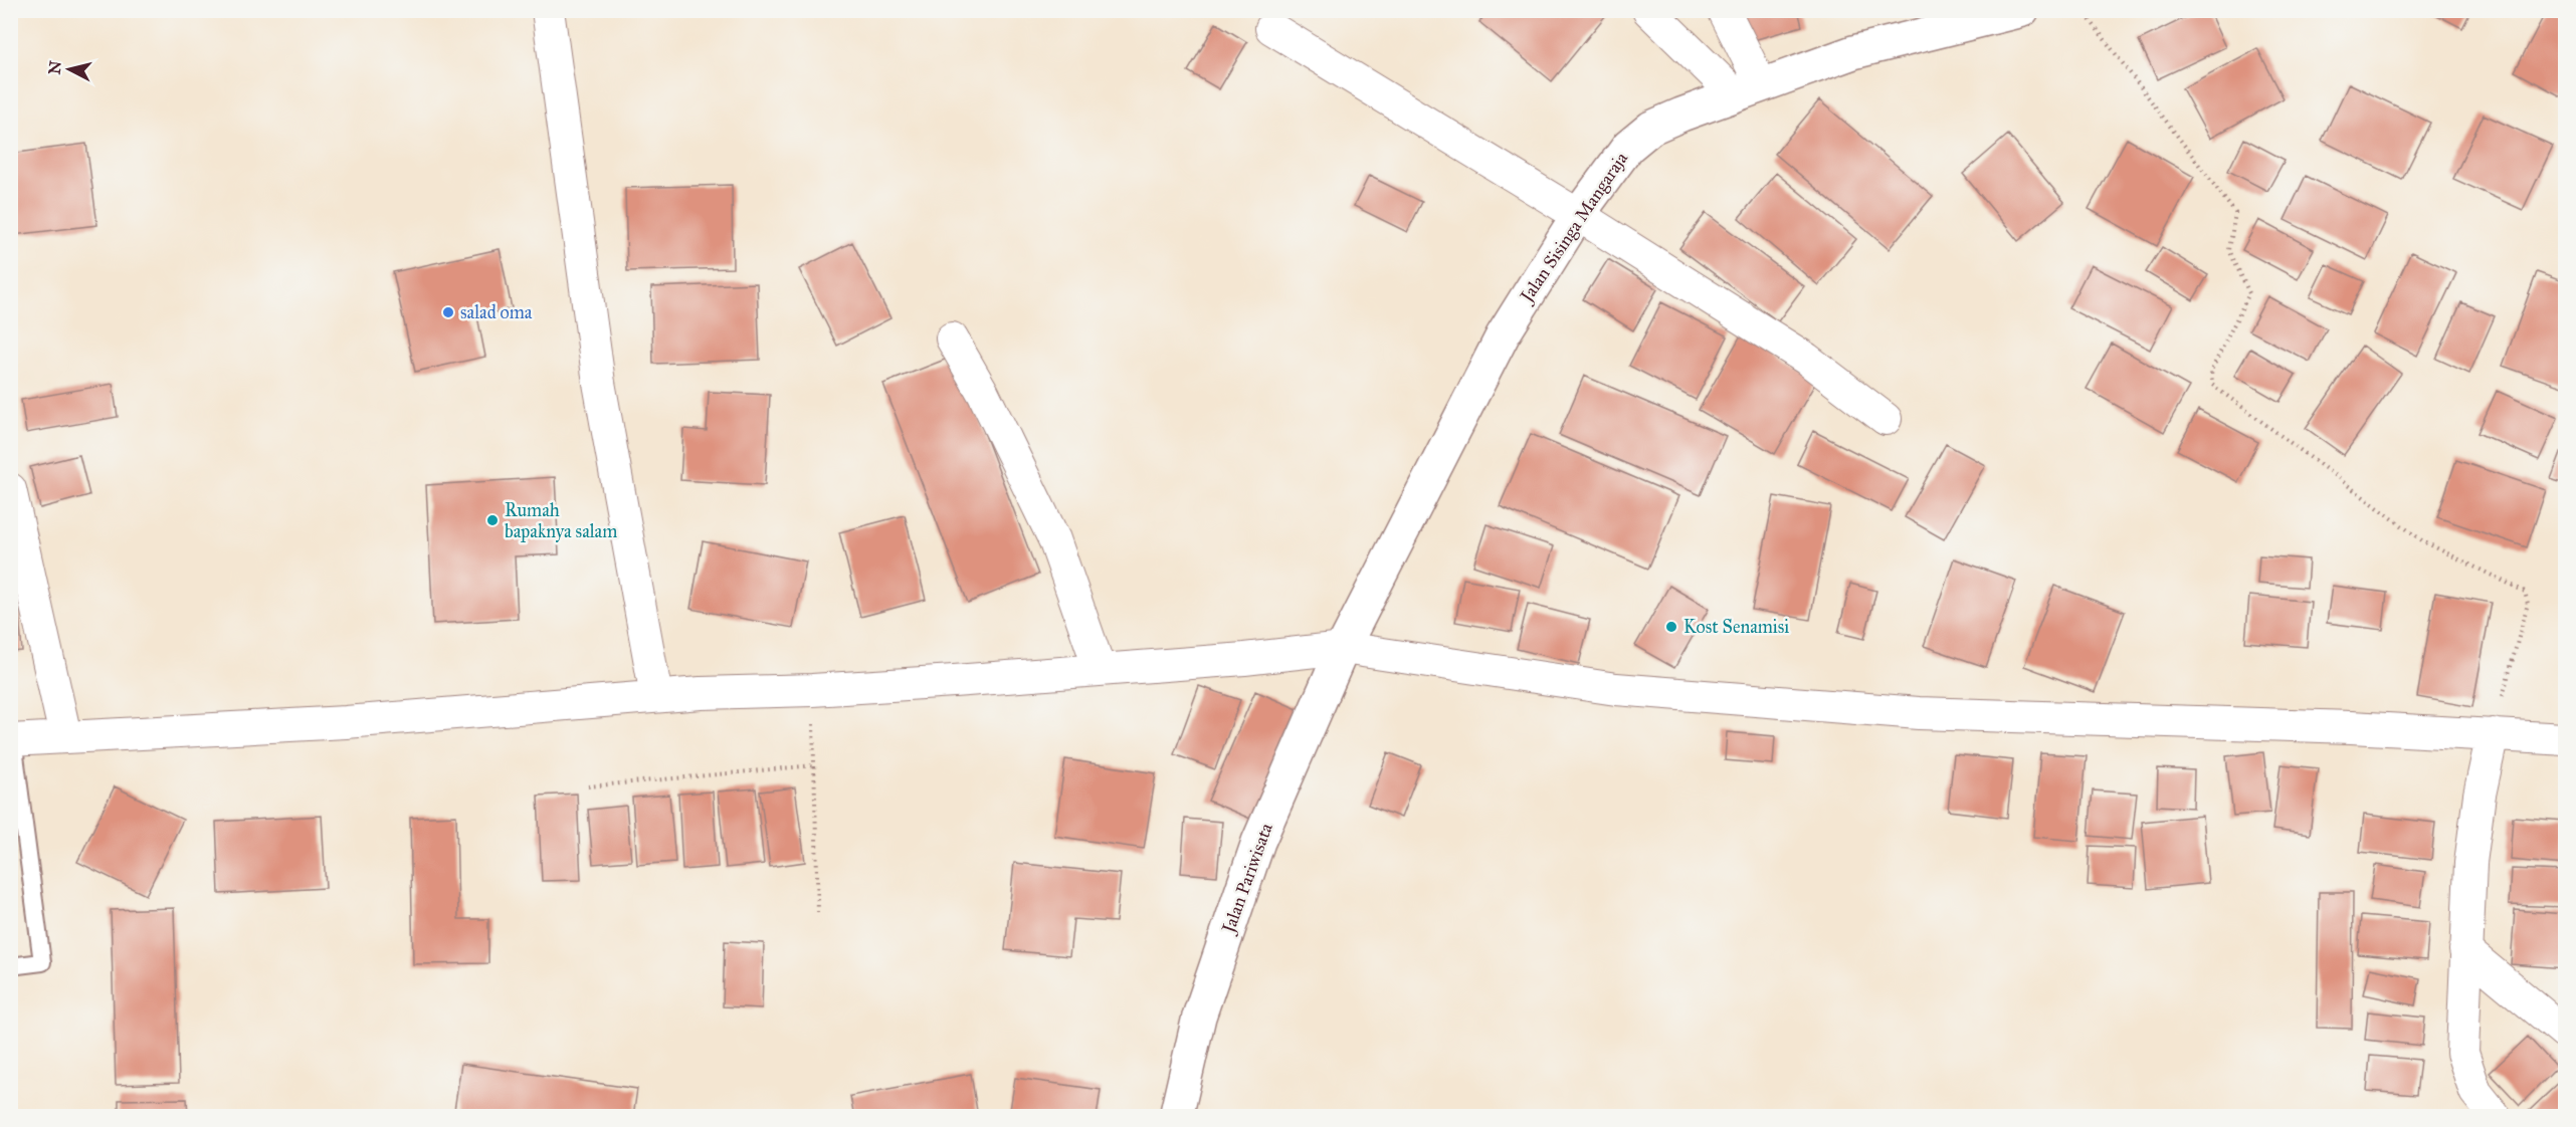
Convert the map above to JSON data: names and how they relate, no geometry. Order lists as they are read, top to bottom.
{
  "streets": {
    "street": ["Jalan Sisinga Mangaraja", "Jalan Pariwisata"]
  },
  "crossings": [
    ["Jalan Sisinga Mangaraja", "Jalan Pariwisata"]
  ],
  "places": ["salad oma", "Rumah bapaknya salam", "Kost Senamisi"],
  "north": "left"
}
